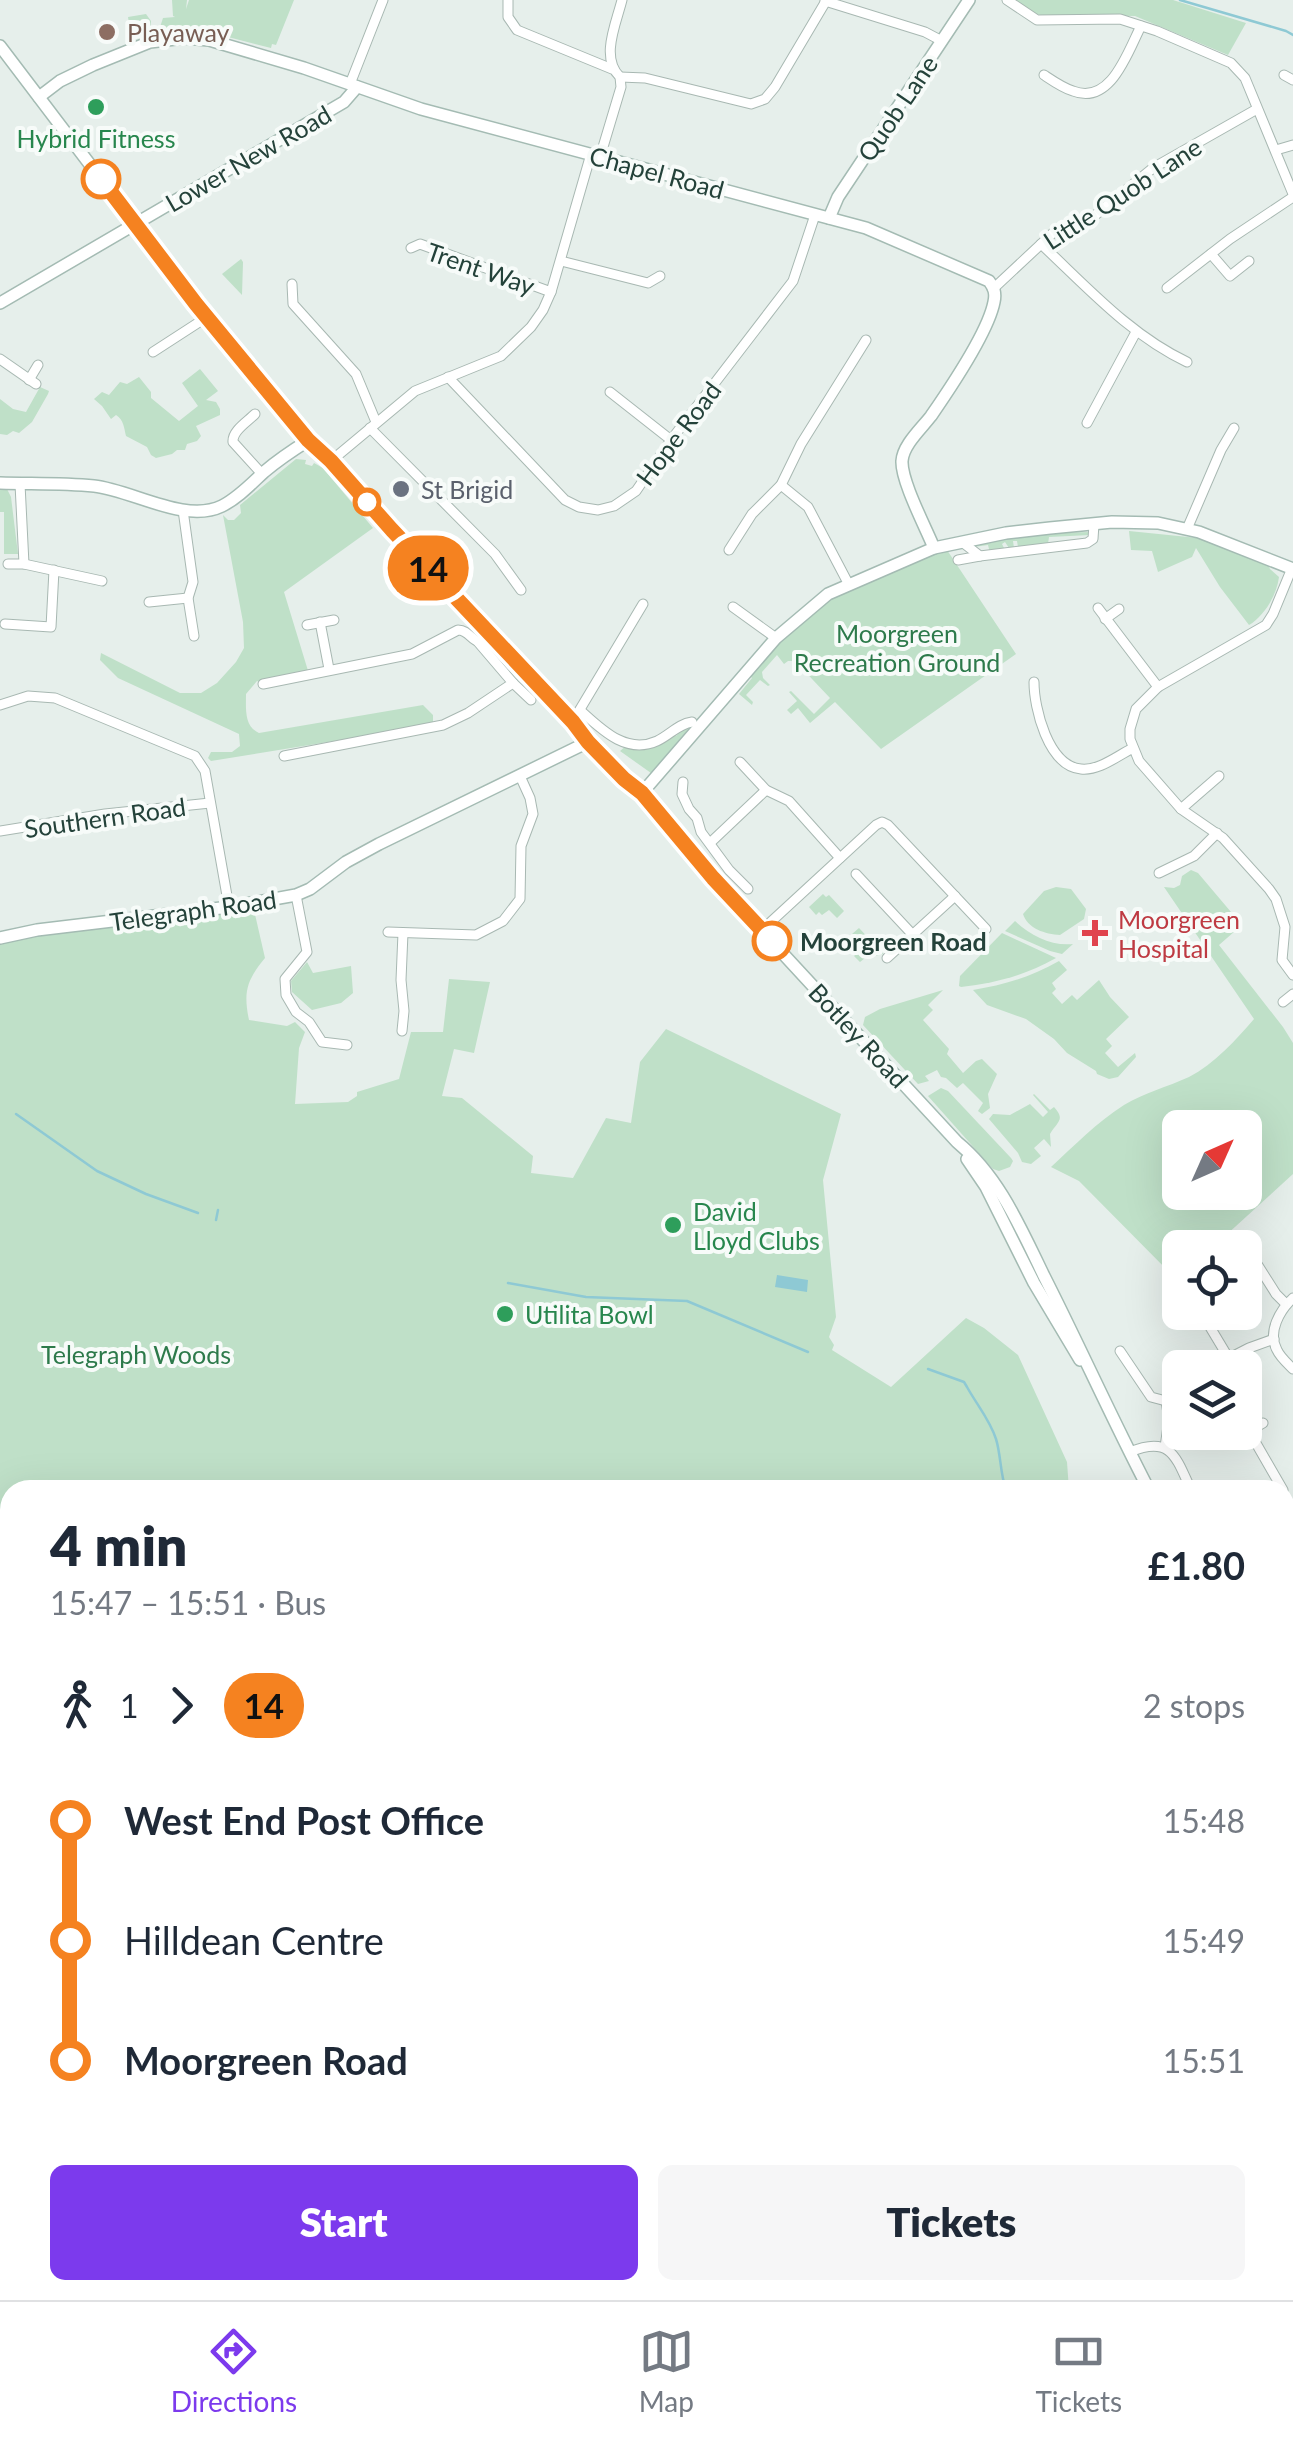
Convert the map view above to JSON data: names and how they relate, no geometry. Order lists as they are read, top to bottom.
{
  "streets": {
    "street": [
      "Quob Lane",
      "Lower New Road",
      "Chapel Road",
      "Little Quob Lane",
      "Trent Way",
      "Hope Road",
      "Southern Road",
      "Telegraph Road",
      "Botley Road"
    ]
  },
  "crossings": [
    ["Quob Lane", "Chapel Road"],
    ["Lower New Road", "Chapel Road"],
    ["Lower New Road", "Botley Road"],
    ["Chapel Road", "Little Quob Lane"],
    ["Chapel Road", "Hope Road"],
    ["Chapel Road", "Botley Road"],
    ["Telegraph Road", "Botley Road"]
  ],
  "parks": ["Moorgreen Recreation Ground", "Telegraph Woods"],
  "places": {
    "other": [
      "Playaway",
      "Hybrid Fitness",
      "St Brigid",
      "Moorgreen Road",
      "David Lloyd Clubs",
      "Utilita Bowl"
    ],
    "health": ["Moorgreen Hospital"]
  },
  "lines": ["bus line 14"],
  "north": "top right",
  "page": {
    "on_map": "14",
    "heading": ["4 min", "15:47 – 15:51 · Bus", "£1.80"],
    "legs": ["1", "14", "2 stops"],
    "list": [
      {
        "name": "West End Post Office",
        "value": "15:48"
      },
      {
        "name": "Hilldean Centre",
        "value": "15:49"
      },
      {
        "name": "Moorgreen Road",
        "value": "15:51"
      }
    ],
    "buttons": ["Start", "Tickets"],
    "tabs": ["Directions", "Map", "Tickets"]
  }
}
